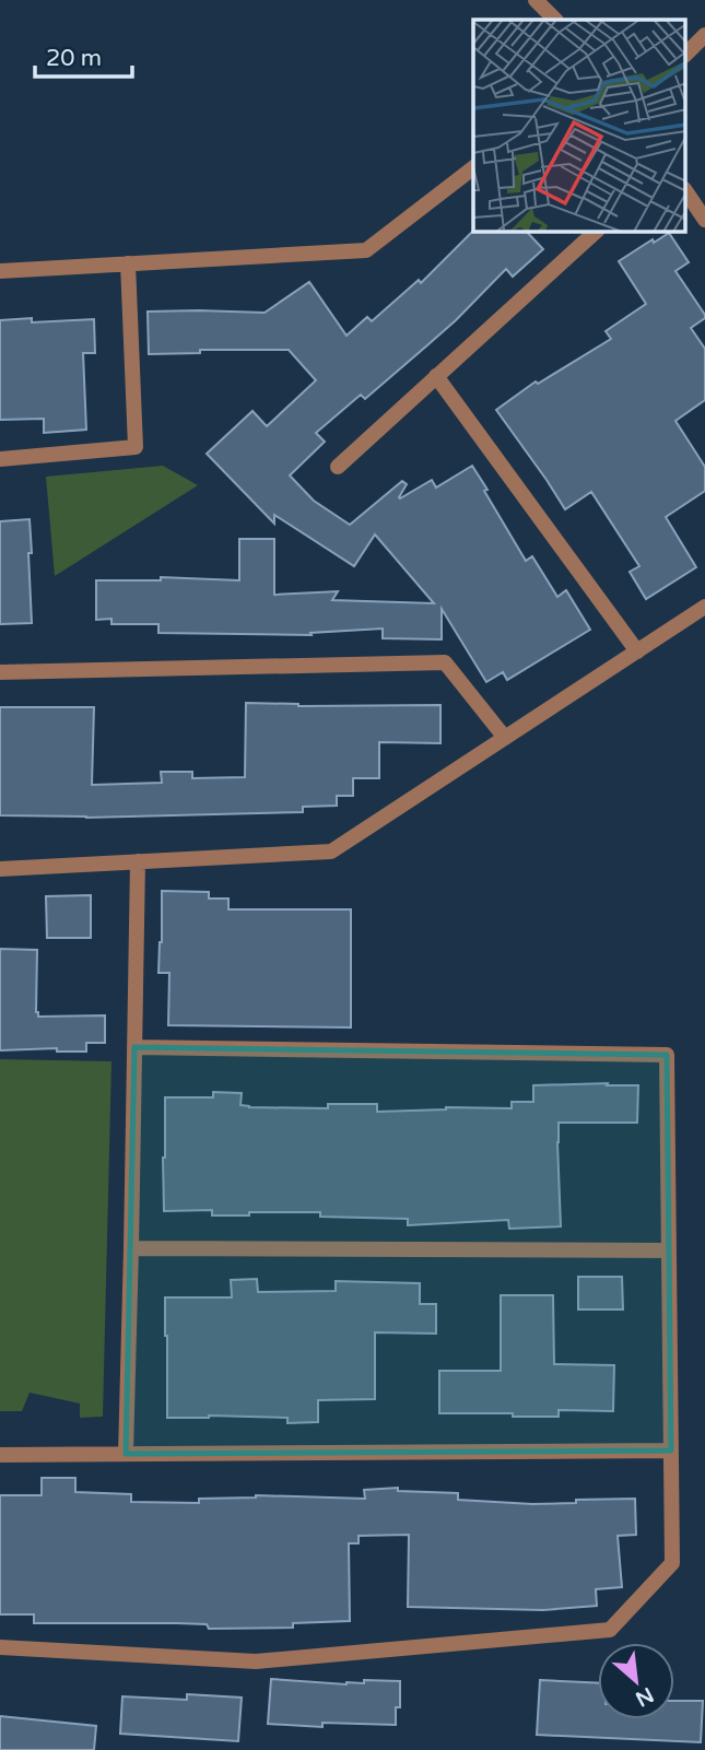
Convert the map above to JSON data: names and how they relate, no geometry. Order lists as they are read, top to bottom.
{
  "scale_bar": "20 m",
  "north": "bottom right"
}
